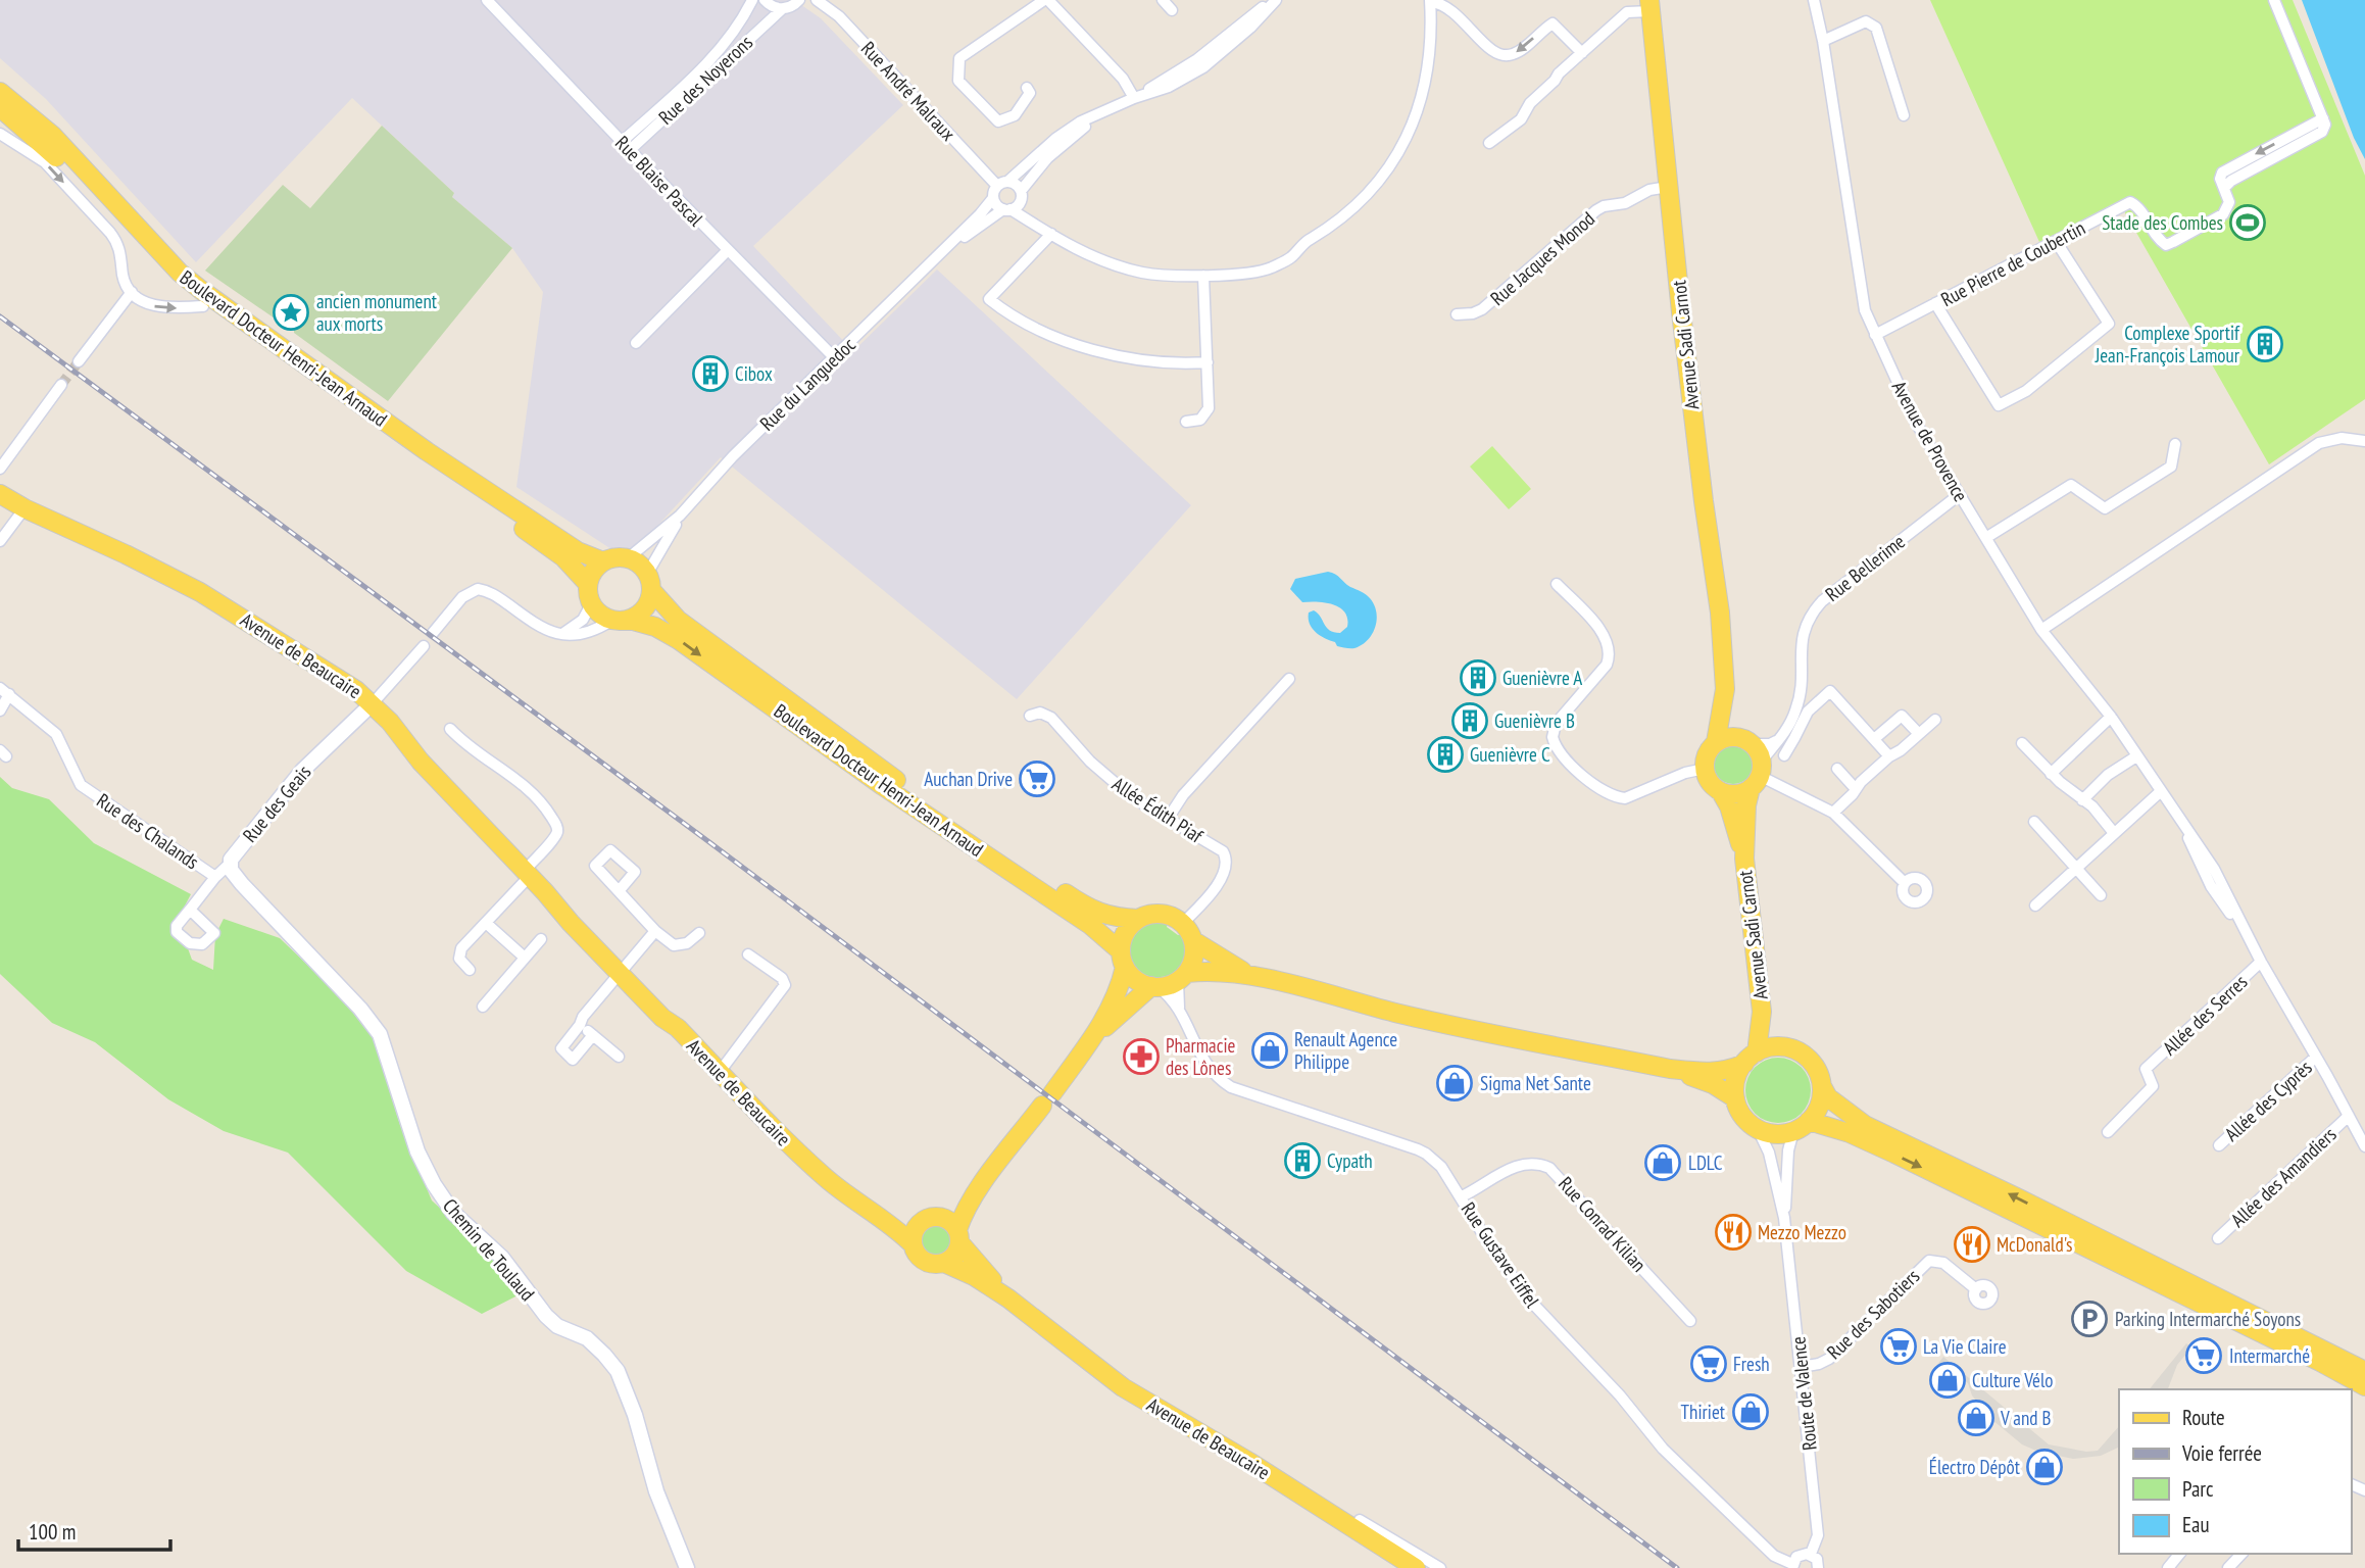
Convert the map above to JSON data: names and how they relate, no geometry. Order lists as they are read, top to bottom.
{
  "streets": {
    "main road": ["Avenue Sadi Carnot", "Boulevard Docteur Henri-Jean Arnaud", "Avenue de Beaucaire"],
    "street": [
      "Rue des Noyerons",
      "Rue André Malraux",
      "Rue Blaise Pascal",
      "Rue Jacques Monod",
      "Rue Pierre de Coubertin",
      "Rue du Languedoc",
      "Avenue de Provence",
      "Rue Bellerime",
      "Rue des Geais",
      "Allée Édith Piaf",
      "Rue des Chalands",
      "Allée des Serres",
      "Allée des Cyprès",
      "Allée des Amandiers",
      "Rue Conrad Kilian",
      "Chemin de Toulaud",
      "Rue Gustave Eiffel",
      "Rue des Sabotiers",
      "Route de Valence"
    ]
  },
  "crossings": [
    ["Rue des Noyerons", "Rue Blaise Pascal"],
    ["Rue André Malraux", "Rue du Languedoc"],
    ["Rue Blaise Pascal", "Rue du Languedoc"],
    ["Rue Jacques Monod", "Avenue Sadi Carnot"],
    ["Rue Pierre de Coubertin", "Avenue de Provence"],
    ["Avenue Sadi Carnot", "Rue Bellerime"],
    ["Boulevard Docteur Henri-Jean Arnaud", "Rue du Languedoc"],
    ["Boulevard Docteur Henri-Jean Arnaud", "Allée Édith Piaf"],
    ["Boulevard Docteur Henri-Jean Arnaud", "Rue Gustave Eiffel"],
    ["Avenue de Provence", "Rue Bellerime"],
    ["Avenue de Provence", "Allée des Serres"],
    ["Avenue de Provence", "Allée des Cyprès"],
    ["Avenue de Provence", "Allée des Amandiers"],
    ["Avenue de Beaucaire", "Rue des Geais"],
    ["Rue des Geais", "Rue des Chalands"],
    ["Rue des Geais", "Chemin de Toulaud"],
    ["Allée Édith Piaf", "Rue Gustave Eiffel"],
    ["Rue Conrad Kilian", "Rue Gustave Eiffel"],
    ["Rue des Sabotiers", "Route de Valence"]
  ],
  "places": {
    "sports": ["Stade des Combes"],
    "place": ["ancien monument aux morts"],
    "building": [
      "Complexe Sportif Jean-François Lamour",
      "Cibox",
      "Guenièvre A",
      "Guenièvre B",
      "Guenièvre C",
      "Cypath"
    ],
    "supermarket": [
      "Auchan Drive",
      "La Vie Claire",
      "Intermarché",
      "Fresh"
    ],
    "shop": [
      "Renault Agence Philippe",
      "Sigma Net Sante",
      "LDLC",
      "Culture Vélo",
      "Thiriet",
      "V and B",
      "Électro Dépôt"
    ],
    "pharmacy": ["Pharmacie des Lônes"],
    "restaurant": ["Mezzo Mezzo", "McDonald's"],
    "parking": ["Parking Intermarché Soyons"]
  },
  "legend": [
    "Route",
    "Voie ferrée",
    "Parc",
    "Eau"
  ],
  "scale_bar": "100 m"
}
